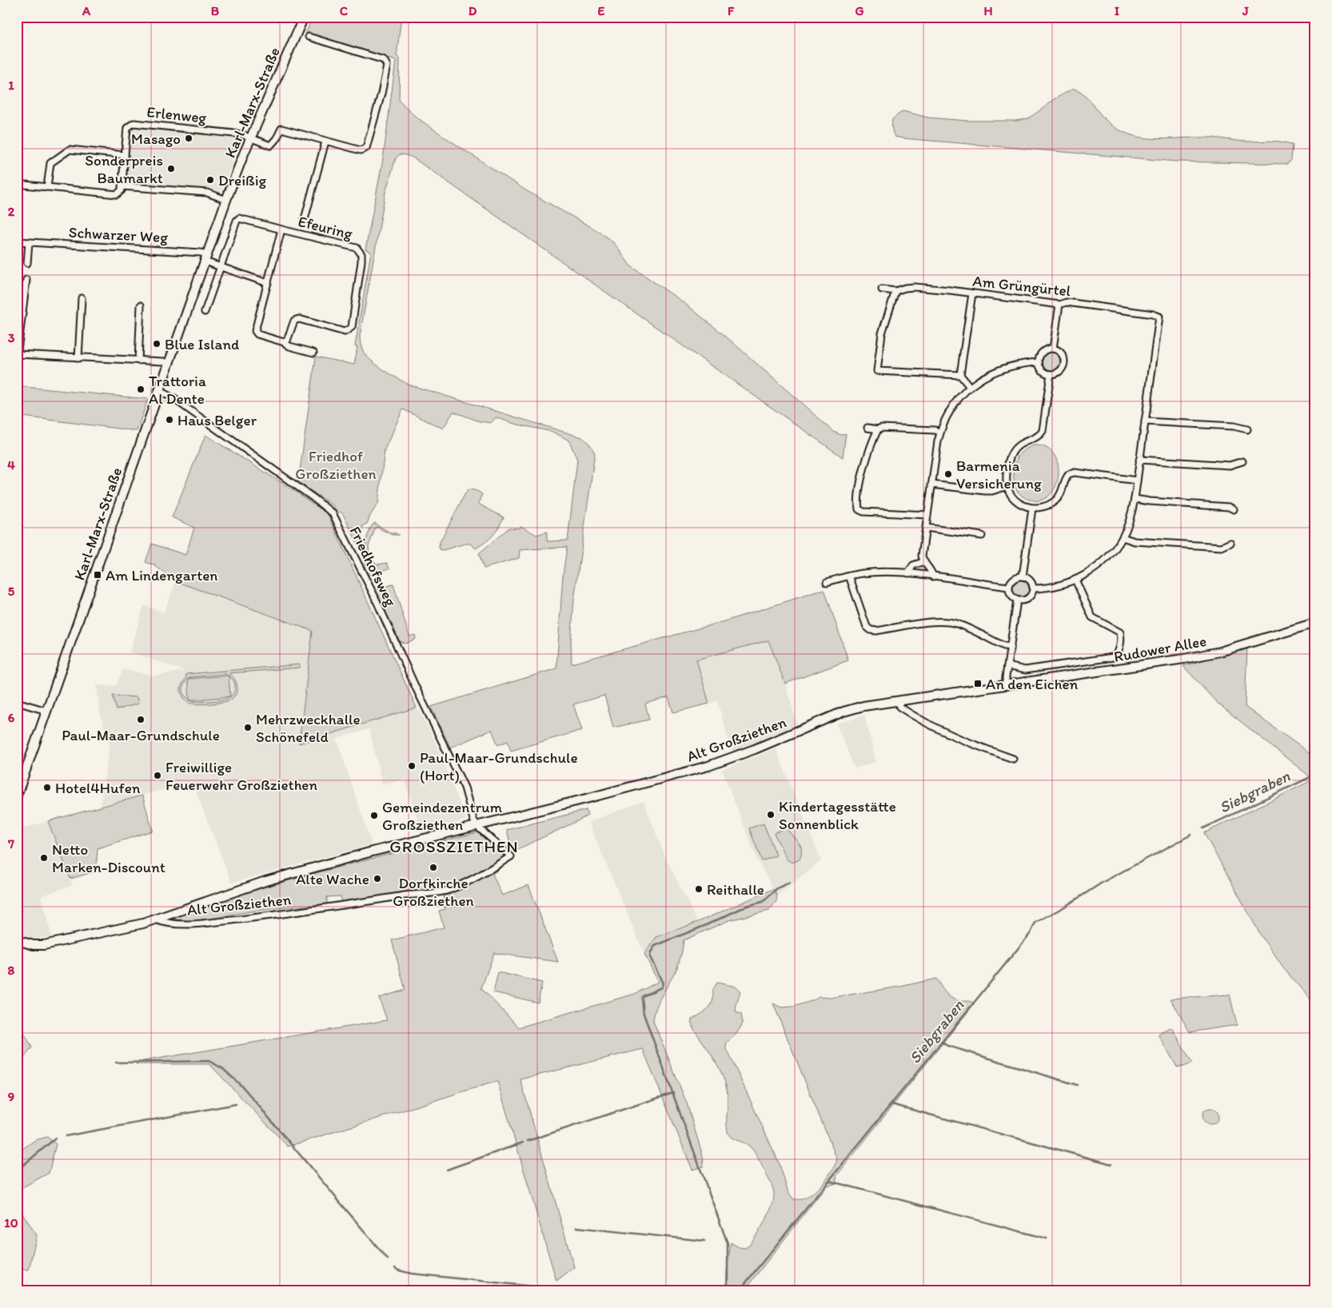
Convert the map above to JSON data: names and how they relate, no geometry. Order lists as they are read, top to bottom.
{
  "streets": {
    "street": [
      "Karl-Marx-Straße",
      "Erlenweg",
      "Efeuring",
      "Schwarzer Weg",
      "Am Grüngürtel",
      "Friedhofsweg",
      "Rudower Allee",
      "Alt Großziethen"
    ]
  },
  "crossings": [
    ["Karl-Marx-Straße", "Erlenweg"],
    ["Karl-Marx-Straße", "Schwarzer Weg"],
    ["Karl-Marx-Straße", "Friedhofsweg"],
    ["Friedhofsweg", "Alt Großziethen"],
    ["Rudower Allee", "Alt Großziethen"]
  ],
  "districts": ["GROSSZIETHEN"],
  "water": ["Siebgraben"],
  "parks": ["Friedhof Großziethen"],
  "places": {
    "other": [
      "Masago",
      "Sonderpreis Baumarkt",
      "Dreißig",
      "Blue Island",
      "Trattoria Al Dente",
      "Haus Belger",
      "Barmenia Versicherung",
      "Paul-Maar-Grundschule",
      "Mehrzweckhalle Schönefeld",
      "Paul-Maar-Grundschule (Hort)",
      "Freiwillige Feuerwehr Großziethen",
      "Hotel4Hufen",
      "Kindertagesstätte Sonnenblick",
      "Gemeindezentrum Großziethen",
      "Netto Marken-Discount",
      "Dorfkirche Großziethen",
      "Alte Wache",
      "Reithalle"
    ],
    "transit": ["Am Lindengarten", "An den Eichen"]
  },
  "grid": {
    "columns": [
      "A",
      "B",
      "C",
      "D",
      "E",
      "F",
      "G",
      "H",
      "I",
      "J"
    ],
    "rows": [
      "1",
      "2",
      "3",
      "4",
      "5",
      "6",
      "7",
      "8",
      "9",
      "10"
    ]
  }
}
